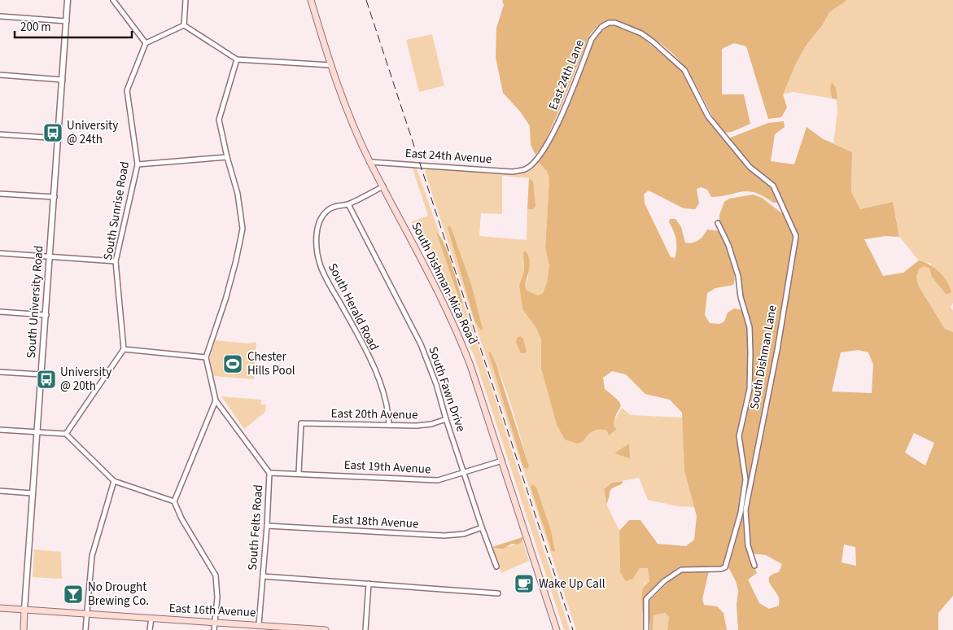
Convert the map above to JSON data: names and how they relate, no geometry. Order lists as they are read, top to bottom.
{
  "streets": {
    "main road": ["South Dishman-Mica Road", "South University Road", "East 16th Avenue"],
    "street": [
      "East 24th Lane",
      "East 24th Avenue",
      "South Sunrise Road",
      "South Herald Road",
      "South Dishman Lane",
      "South Fawn Drive",
      "East 20th Avenue",
      "East 19th Avenue",
      "East 18th Avenue",
      "South Felts Road"
    ]
  },
  "crossings": [
    ["East 24th Lane", "East 24th Avenue"],
    ["East 24th Lane", "South Dishman Lane"],
    ["East 24th Avenue", "South Dishman-Mica Road"],
    ["South Dishman-Mica Road", "South Herald Road"],
    ["South Dishman-Mica Road", "East 19th Avenue"],
    ["South University Road", "East 16th Avenue"],
    ["South Herald Road", "South Fawn Drive"],
    ["South Herald Road", "East 20th Avenue"],
    ["South Fawn Drive", "East 20th Avenue"],
    ["South Fawn Drive", "East 19th Avenue"],
    ["South Fawn Drive", "East 18th Avenue"],
    ["East 20th Avenue", "East 19th Avenue"],
    ["East 19th Avenue", "South Felts Road"],
    ["East 18th Avenue", "South Felts Road"],
    ["South Felts Road", "East 16th Avenue"]
  ],
  "places": {
    "bus stop": ["University @ 24th", "University @ 20th"],
    "sports": ["Chester Hills Pool"],
    "cafe": ["Wake Up Call"],
    "bar": ["No Drought Brewing Co."]
  },
  "scale_bar": "200 m"
}
